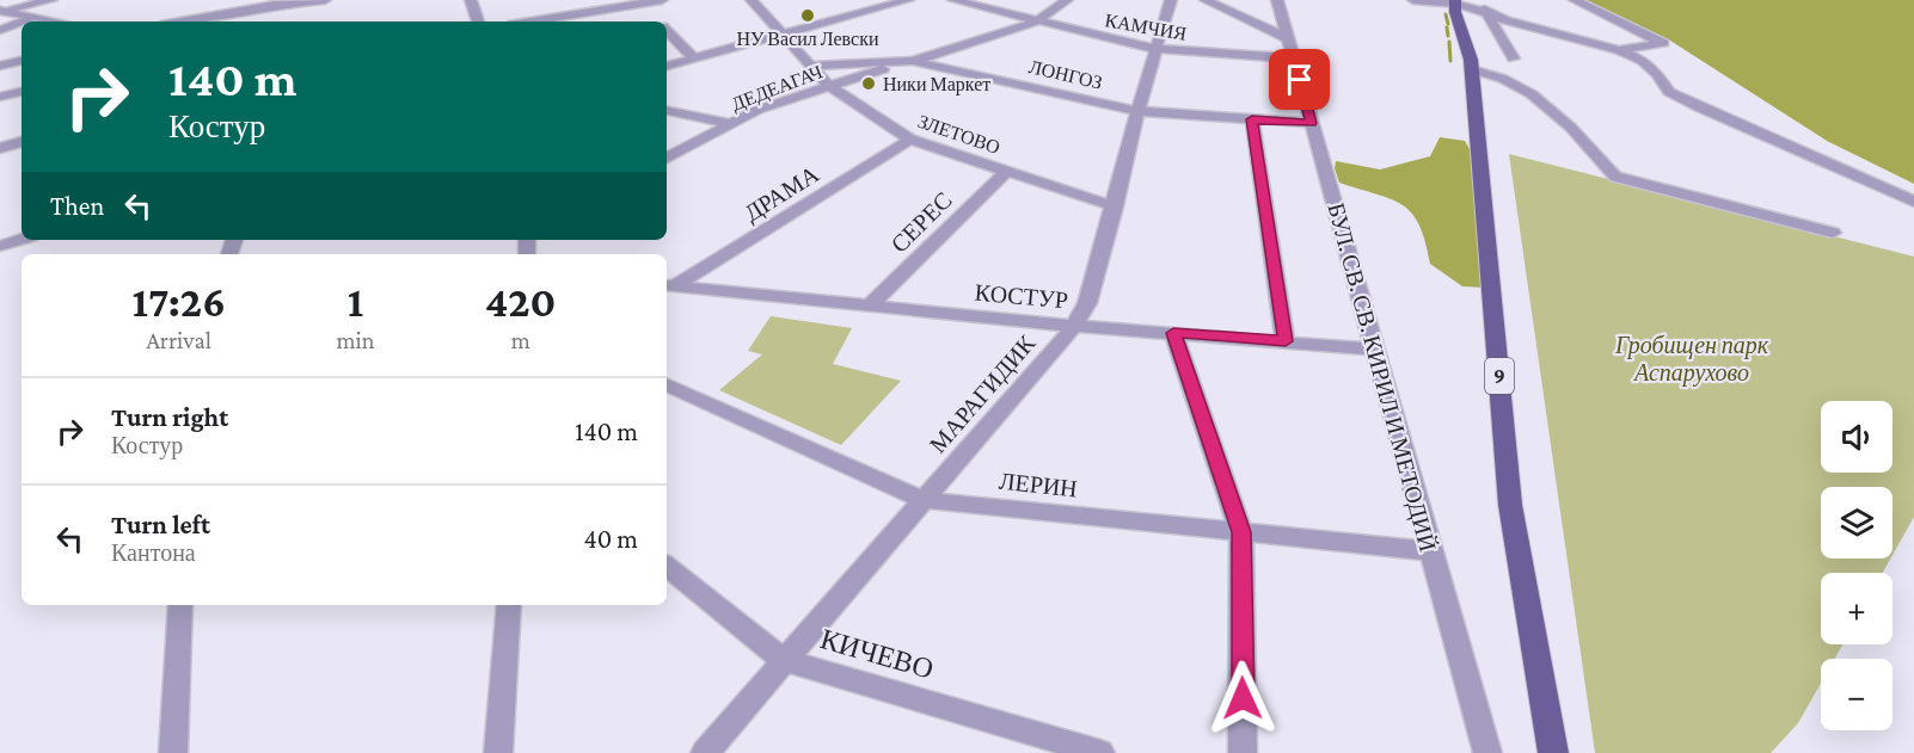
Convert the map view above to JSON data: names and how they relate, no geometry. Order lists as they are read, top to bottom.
{
  "streets": {
    "main road": ["9"],
    "street": [
      "КАМЧИЯ",
      "ЛОНГОЗ",
      "ДЕДЕАГАЧ",
      "ЗЛЕТОВО",
      "ДРАМА",
      "СЕРЕС",
      "КОСТУР",
      "БУЛ. СВ. СВ. КИРИЛ И МЕТОДИЙ",
      "МАРАГИДИК",
      "ЛЕРИН",
      "КИЧЕВО"
    ]
  },
  "crossings": [
    ["КАМЧИЯ", "ДЕДЕАГАЧ"],
    ["КАМЧИЯ", "БУЛ. СВ. СВ. КИРИЛ И МЕТОДИЙ"],
    ["КАМЧИЯ", "МАРАГИДИК"],
    ["ЛОНГОЗ", "ДЕДЕАГАЧ"],
    ["ЛОНГОЗ", "ЗЛЕТОВО"],
    ["ЛОНГОЗ", "БУЛ. СВ. СВ. КИРИЛ И МЕТОДИЙ"],
    ["ЛОНГОЗ", "МАРАГИДИК"],
    ["ДЕДЕАГАЧ", "ЗЛЕТОВО"],
    ["ЗЛЕТОВО", "ДРАМА"],
    ["ЗЛЕТОВО", "СЕРЕС"],
    ["ЗЛЕТОВО", "МАРАГИДИК"],
    ["ДРАМА", "КОСТУР"],
    ["СЕРЕС", "КОСТУР"],
    ["КОСТУР", "БУЛ. СВ. СВ. КИРИЛ И МЕТОДИЙ"],
    ["КОСТУР", "МАРАГИДИК"],
    ["БУЛ. СВ. СВ. КИРИЛ И МЕТОДИЙ", "ЛЕРИН"],
    ["МАРАГИДИК", "ЛЕРИН"],
    ["МАРАГИДИК", "КИЧЕВО"]
  ],
  "parks": ["Гробищен парк Аспарухово"],
  "places": ["НУ Васил Левски", "Ники Маркет"],
  "page": {
    "turn": ["140 m", "Костур"],
    "then": "Then",
    "eta": [
      "17:26",
      "Arrival",
      "1",
      "min",
      "420",
      "m"
    ],
    "list": [
      {
        "name": "Turn right",
        "note": "Костур",
        "value": "140 m"
      },
      {
        "name": "Turn left",
        "note": "Кантона",
        "value": "40 m"
      }
    ],
    "map_buttons": ["+", "−"]
  }
}
